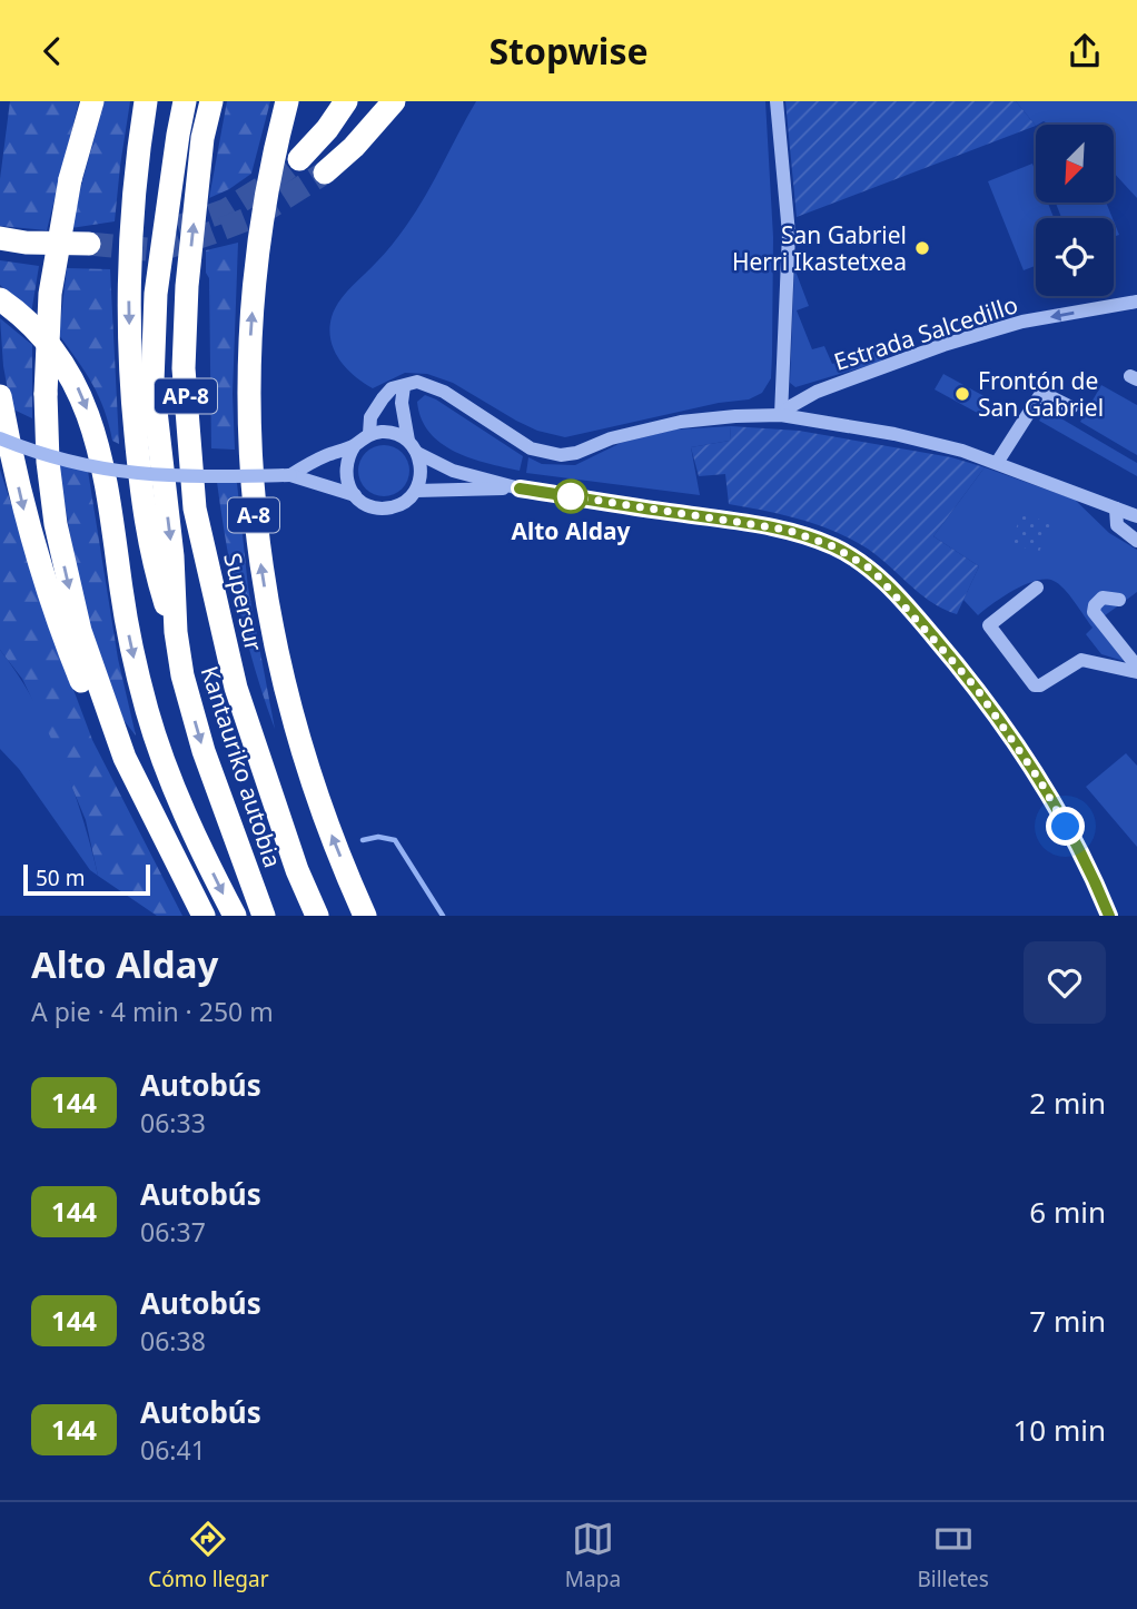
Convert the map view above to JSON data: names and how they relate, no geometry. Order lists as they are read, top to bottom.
{
  "streets": {
    "highway": [
      "AP-8",
      "A-8",
      "Supersur",
      "Kantauriko autobia"
    ],
    "street": ["Estrada Salcedillo"]
  },
  "crossings": [
    ["AP-8", "Kantauriko autobia"]
  ],
  "one_way": ["Estrada Salcedillo"],
  "places": ["San Gabriel Herri Ikastetxea", "Frontón de San Gabriel", "Alto Alday"],
  "lines": ["bus line 144"],
  "scale_bar": "50 m",
  "north": "bottom left",
  "page": {
    "header": "Stopwise",
    "scale": "50 m",
    "heading": ["Alto Alday", "A pie · 4 min · 250 m"],
    "list": [
      {
        "mark": "144",
        "name": "Autobús",
        "note": "06:33",
        "value": "2 min"
      },
      {
        "mark": "144",
        "name": "Autobús",
        "note": "06:37",
        "value": "6 min"
      },
      {
        "mark": "144",
        "name": "Autobús",
        "note": "06:38",
        "value": "7 min"
      },
      {
        "mark": "144",
        "name": "Autobús",
        "note": "06:41",
        "value": "10 min"
      }
    ],
    "tabs": ["Cómo llegar", "Mapa", "Billetes"]
  }
}
